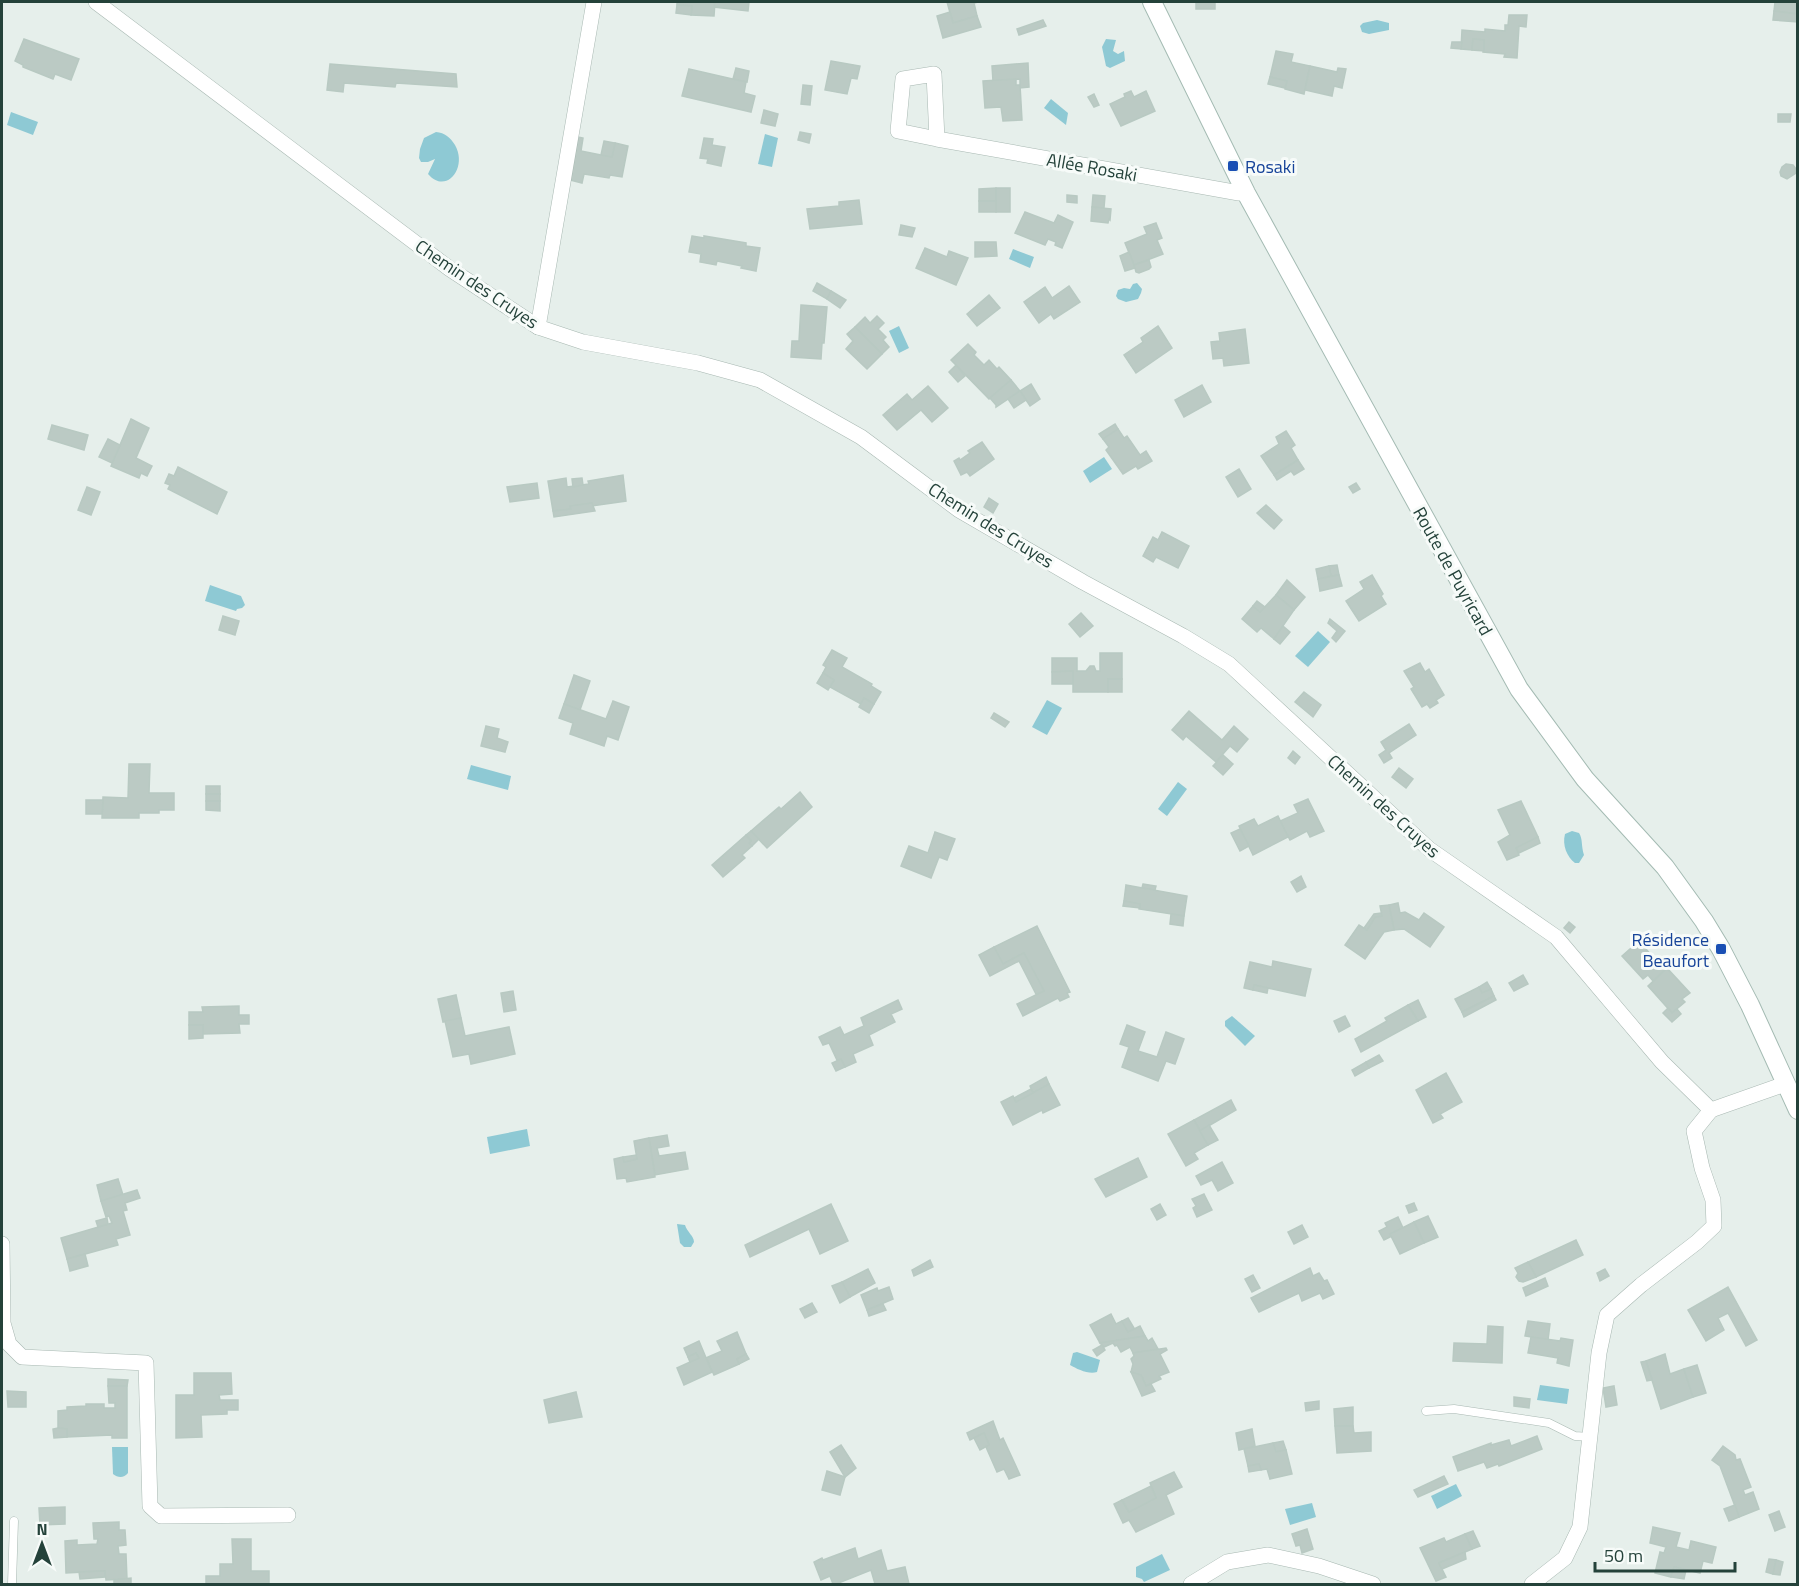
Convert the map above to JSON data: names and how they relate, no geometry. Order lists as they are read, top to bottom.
{
  "streets": {
    "main road": ["Route de Puyricard"],
    "street": ["Allée Rosaki", "Chemin des Cruyes"]
  },
  "crossings": [
    ["Allée Rosaki", "Route de Puyricard"]
  ],
  "places": {
    "transit": ["Rosaki", "Résidence Beaufort"]
  },
  "scale_bar": "50 m",
  "north": "top"
}
